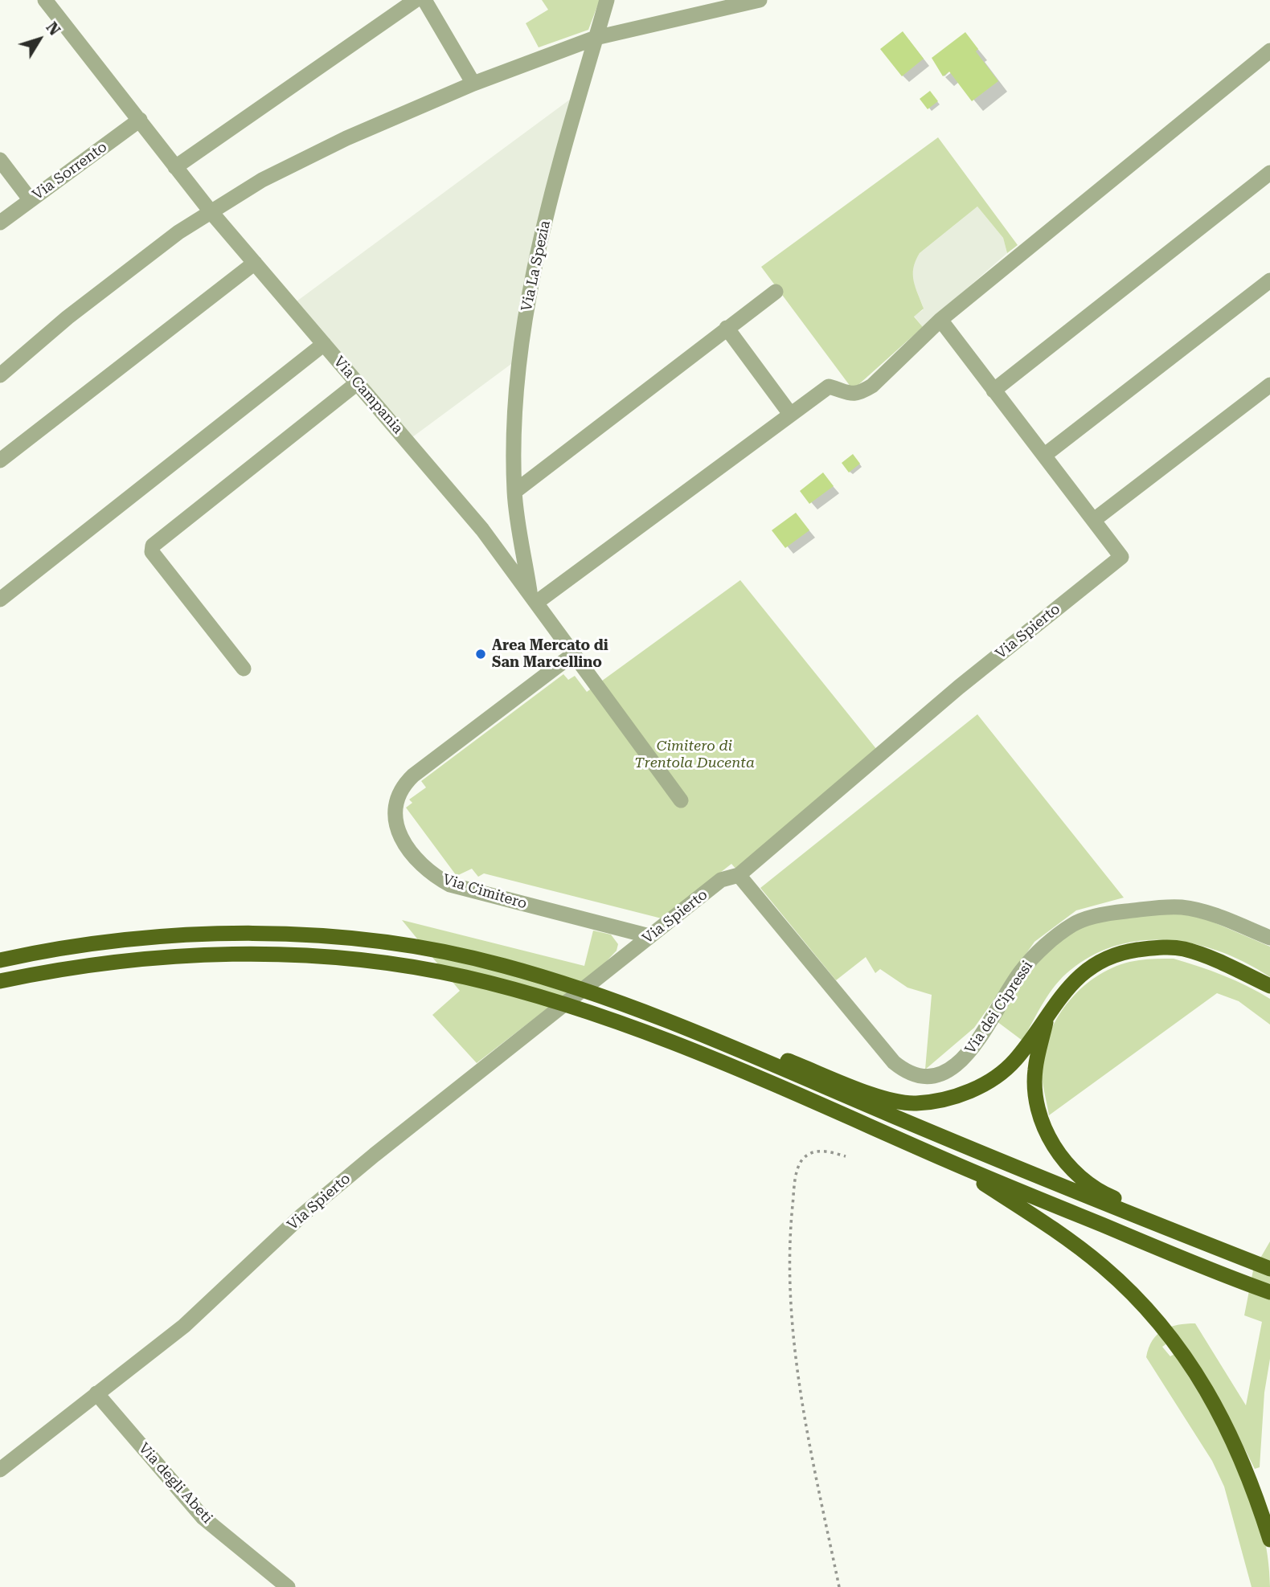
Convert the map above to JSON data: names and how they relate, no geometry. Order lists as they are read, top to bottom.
{
  "streets": {
    "street": [
      "Via Sorrento",
      "Via La Spezia",
      "Via Campania",
      "Via Spierto",
      "Via Cimitero",
      "Via dei Cipressi",
      "Via degli Abeti"
    ]
  },
  "crossings": [
    ["Via Sorrento", "Via Campania"],
    ["Via La Spezia", "Via Campania"],
    ["Via Campania", "Via Cimitero"],
    ["Via Spierto", "Via Cimitero"],
    ["Via Spierto", "Via dei Cipressi"],
    ["Via Spierto", "Via degli Abeti"]
  ],
  "parks": ["Cimitero di Trentola Ducenta"],
  "places": ["Area Mercato di San Marcellino"],
  "north": "top right"
}
